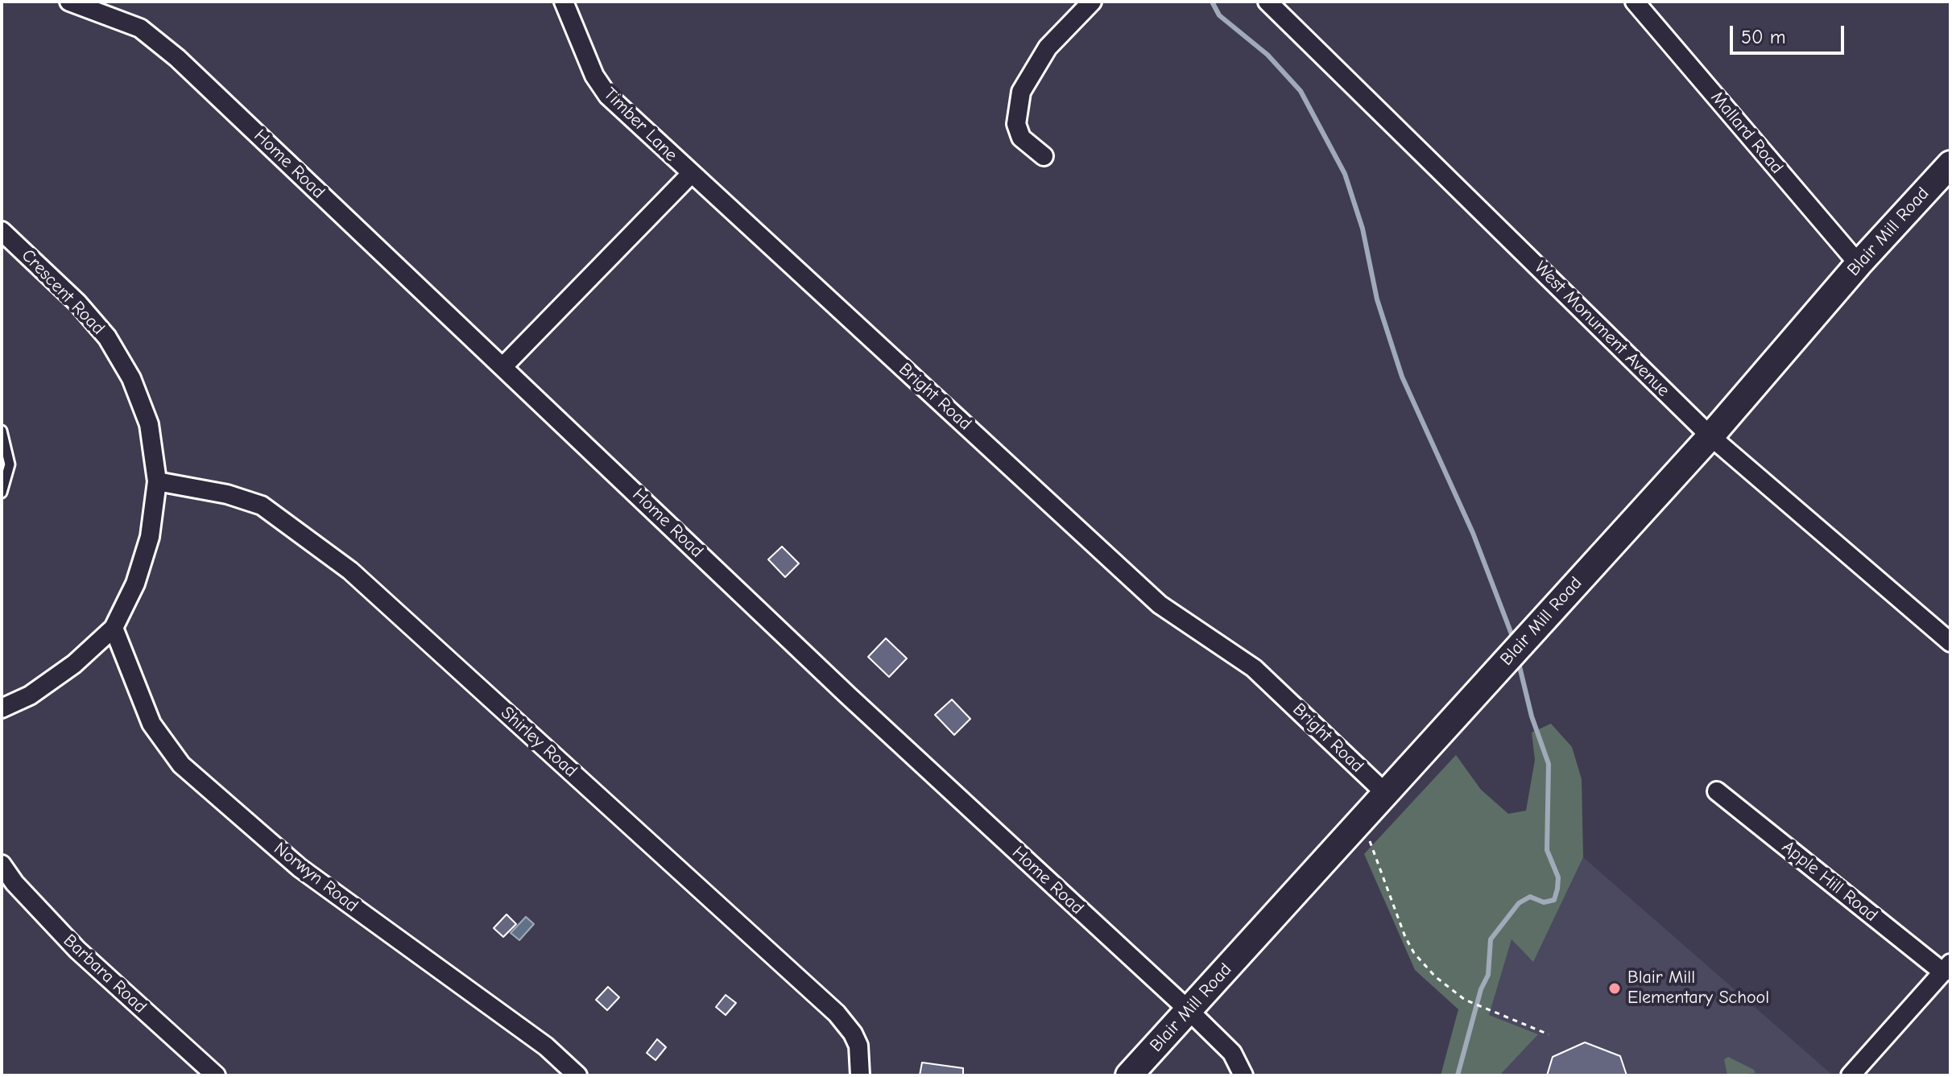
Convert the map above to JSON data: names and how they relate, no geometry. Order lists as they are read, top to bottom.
{
  "streets": {
    "main road": ["Blair Mill Road"],
    "street": [
      "Timber Lane",
      "Mallard Road",
      "Home Road",
      "Crescent Road",
      "West Monument Avenue",
      "Bright Road",
      "Shirley Road",
      "Norwyn Road",
      "Apple Hill Road",
      "Barbara Road"
    ]
  },
  "crossings": [
    ["Timber Lane", "Bright Road"],
    ["Mallard Road", "Blair Mill Road"],
    ["Home Road", "Blair Mill Road"],
    ["Blair Mill Road", "West Monument Avenue"],
    ["Blair Mill Road", "Bright Road"],
    ["Crescent Road", "Shirley Road"],
    ["Crescent Road", "Norwyn Road"]
  ],
  "places": ["Blair Mill Elementary School"],
  "scale_bar": "50 m"
}
